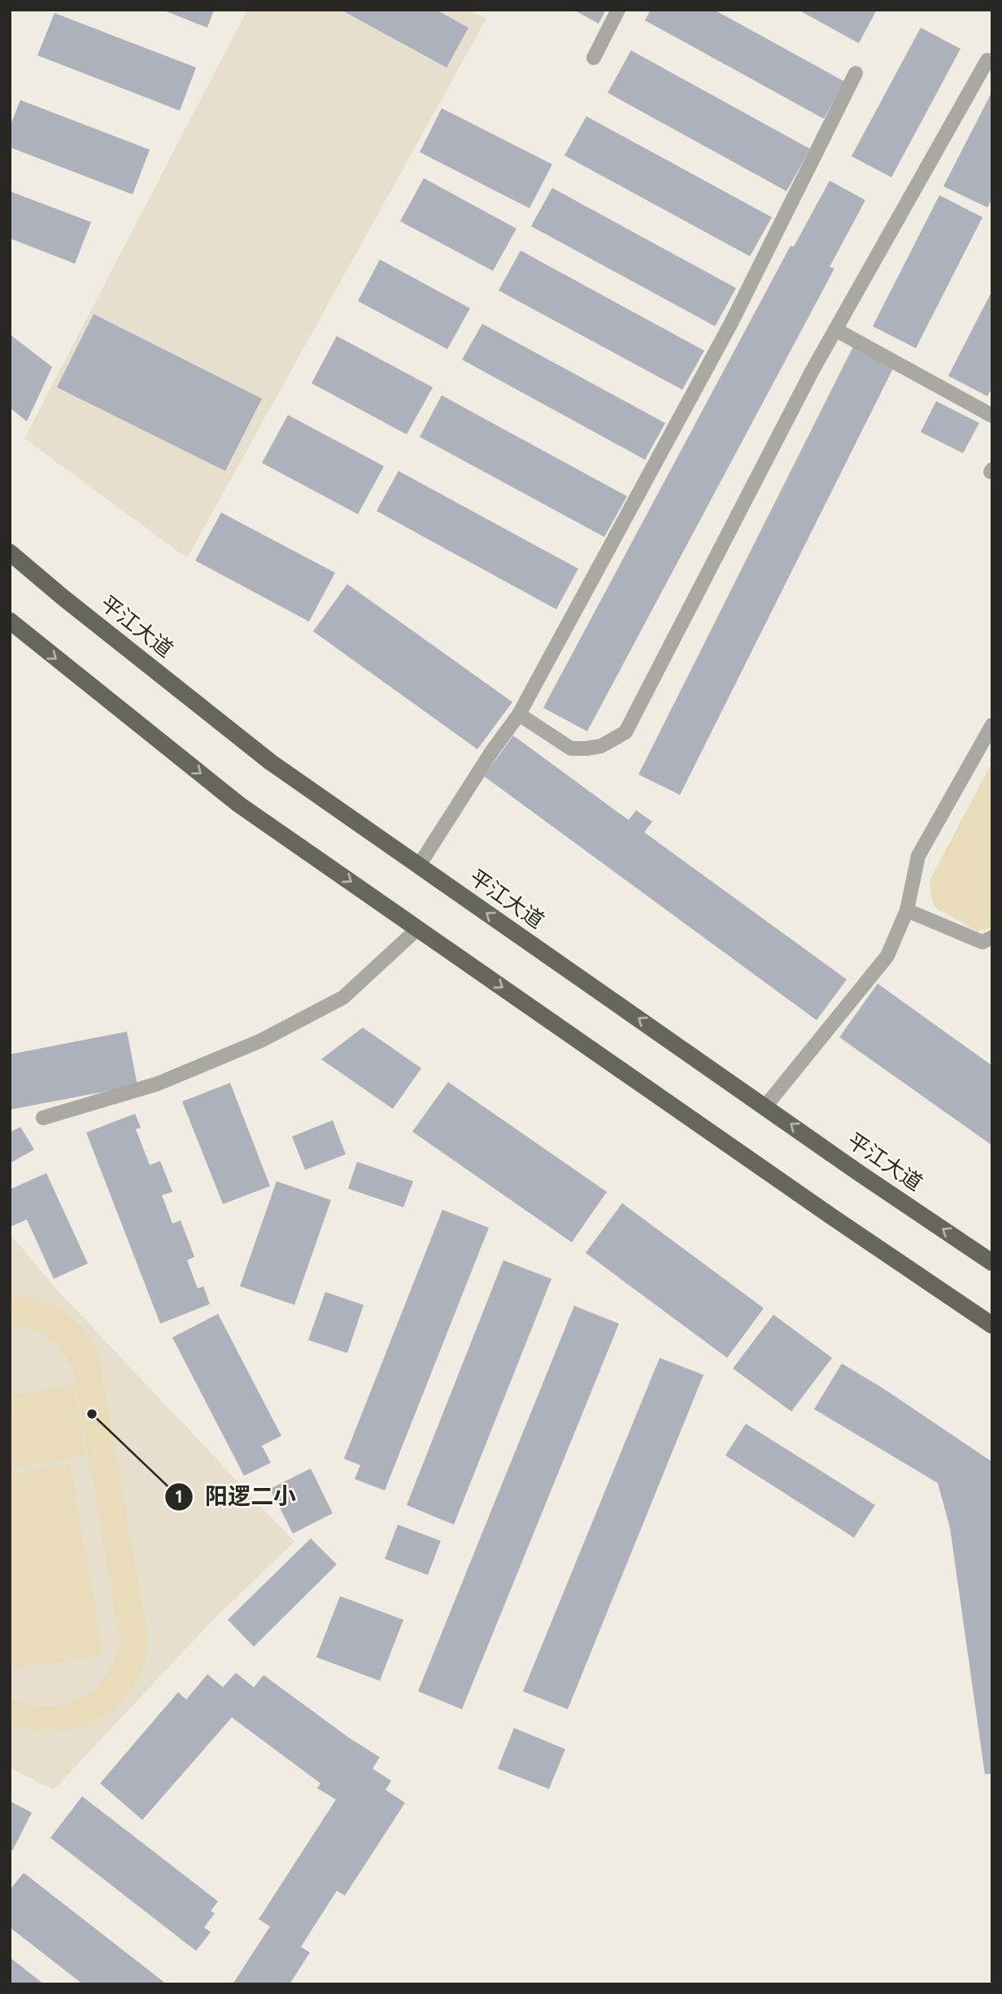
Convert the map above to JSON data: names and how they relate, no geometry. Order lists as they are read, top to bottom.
{
  "streets": {
    "highway": ["平江大道"]
  },
  "places": ["阳逻二小"]
}
